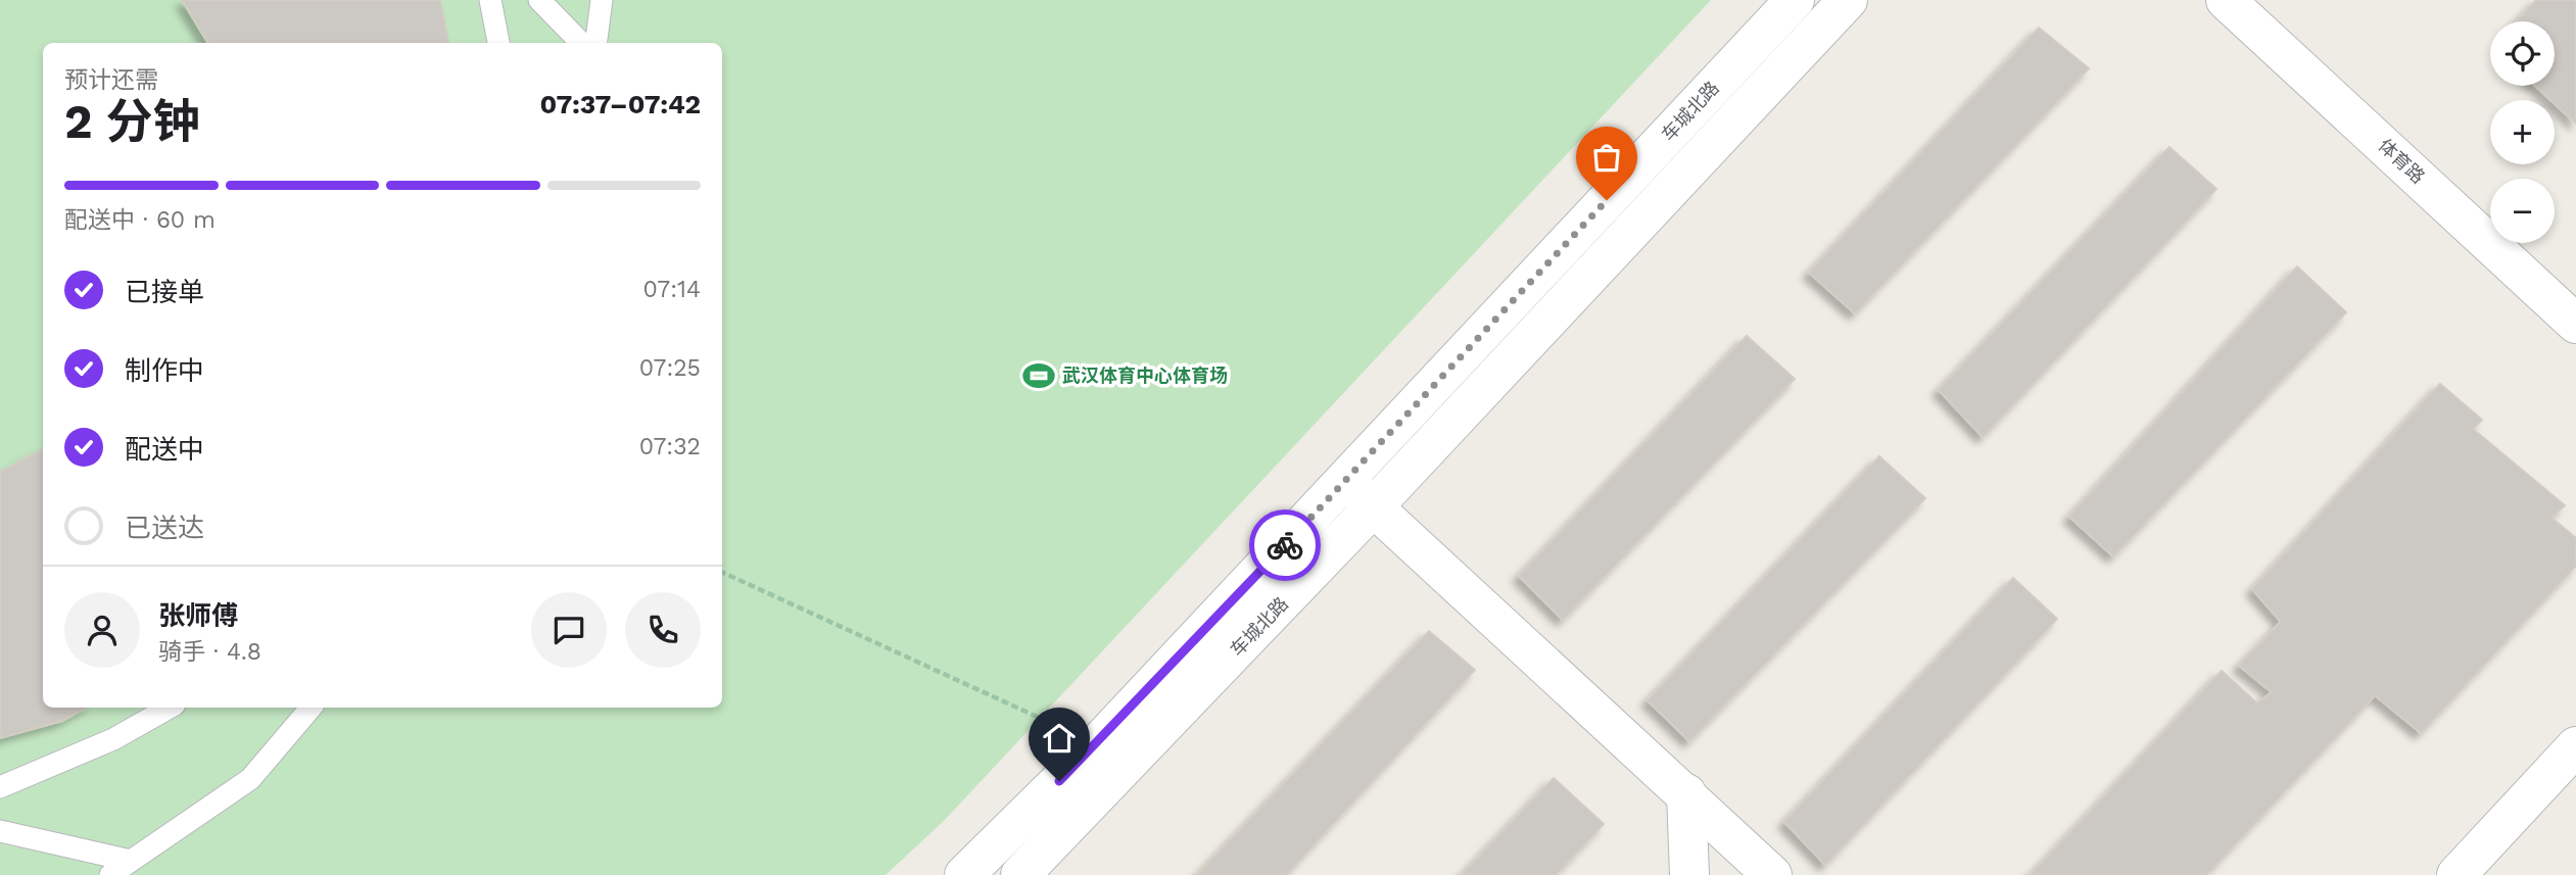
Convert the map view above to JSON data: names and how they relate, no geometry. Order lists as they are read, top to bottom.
{
  "streets": {
    "main road": ["车城北路", "体育路"]
  },
  "places": {
    "sports": ["武汉体育中心体育场"]
  },
  "page": {
    "map_buttons": ["+", "−"],
    "heading": ["2 分钟", "预计还需", "07:37–07:42"],
    "panel": ["张师傅", "骑手 · 4.8"],
    "bar": "配送中 · 60 m",
    "list": [
      ["已接单", "07:14"],
      ["制作中", "07:25"],
      ["配送中", "07:32"],
      "已送达"
    ]
  }
}
